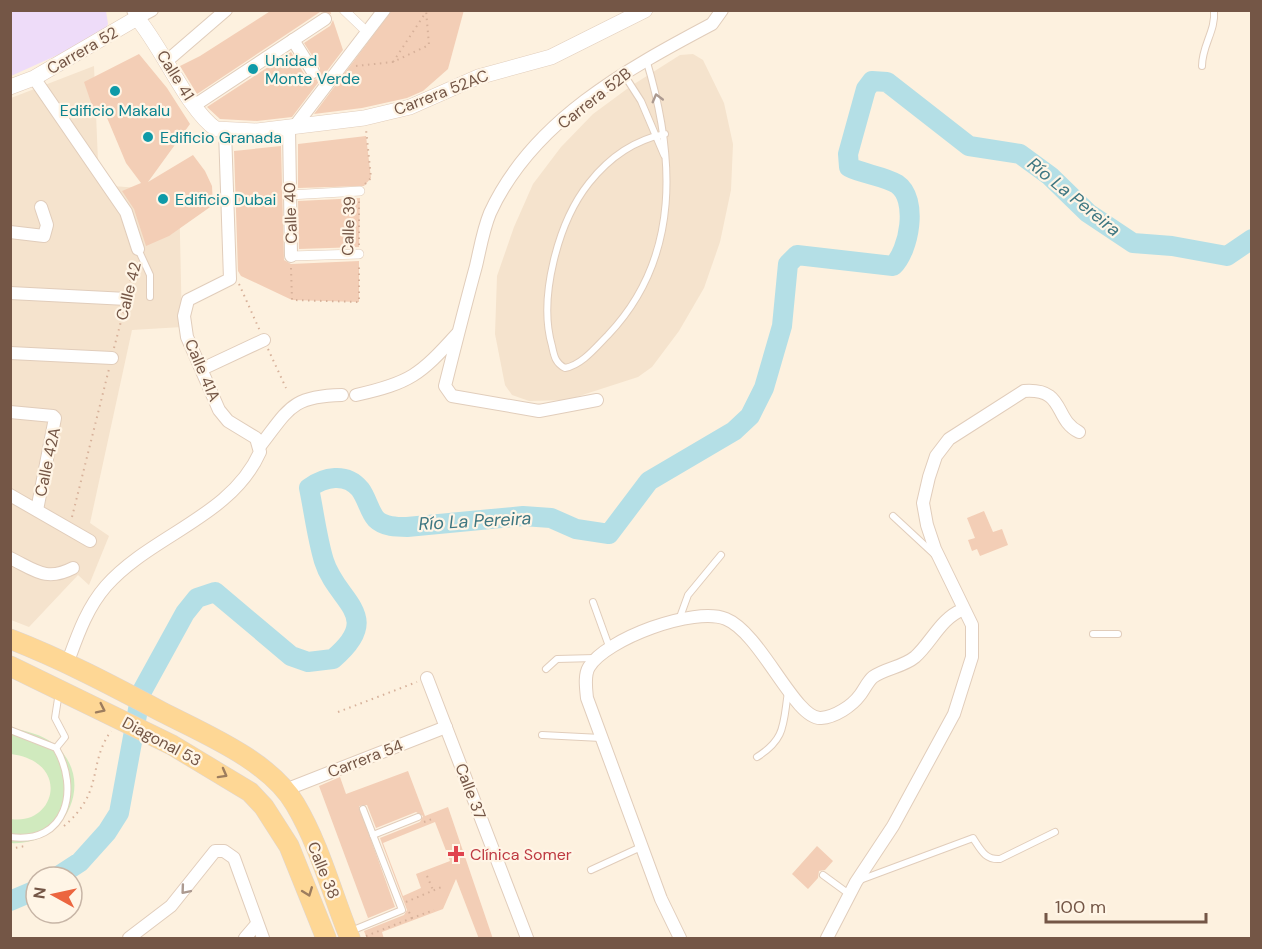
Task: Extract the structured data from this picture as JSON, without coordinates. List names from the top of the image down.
{
  "streets": {
    "main road": ["Diagonal 53", "Calle 38"],
    "street": [
      "Carrera 52",
      "Calle 41",
      "Carrera 52AC",
      "Carrera 52B",
      "Calle 40",
      "Calle 42",
      "Calle 41A",
      "Calle 42A",
      "Carrera 54",
      "Calle 37"
    ],
    "path": ["Calle 39"]
  },
  "crossings": [
    ["Carrera 52", "Calle 41"],
    ["Carrera 52", "Calle 42"],
    ["Calle 41", "Carrera 52AC"],
    ["Calle 41", "Calle 41A"],
    ["Carrera 52AC", "Calle 40"],
    ["Carrera 52AC", "Calle 39"],
    ["Carrera 52AC", "Calle 41A"],
    ["Calle 40", "Calle 39"],
    ["Diagonal 53", "Carrera 54"],
    ["Diagonal 53", "Calle 38"],
    ["Carrera 54", "Calle 37"],
    ["Carrera 54", "Calle 38"]
  ],
  "water": ["Río La Pereira"],
  "places": {
    "other": [
      "Unidad Monte Verde",
      "Edificio Makalu",
      "Edificio Granada",
      "Edificio Dubai"
    ],
    "health": ["Clínica Somer"]
  },
  "scale_bar": "100 m",
  "north": "left"
}
